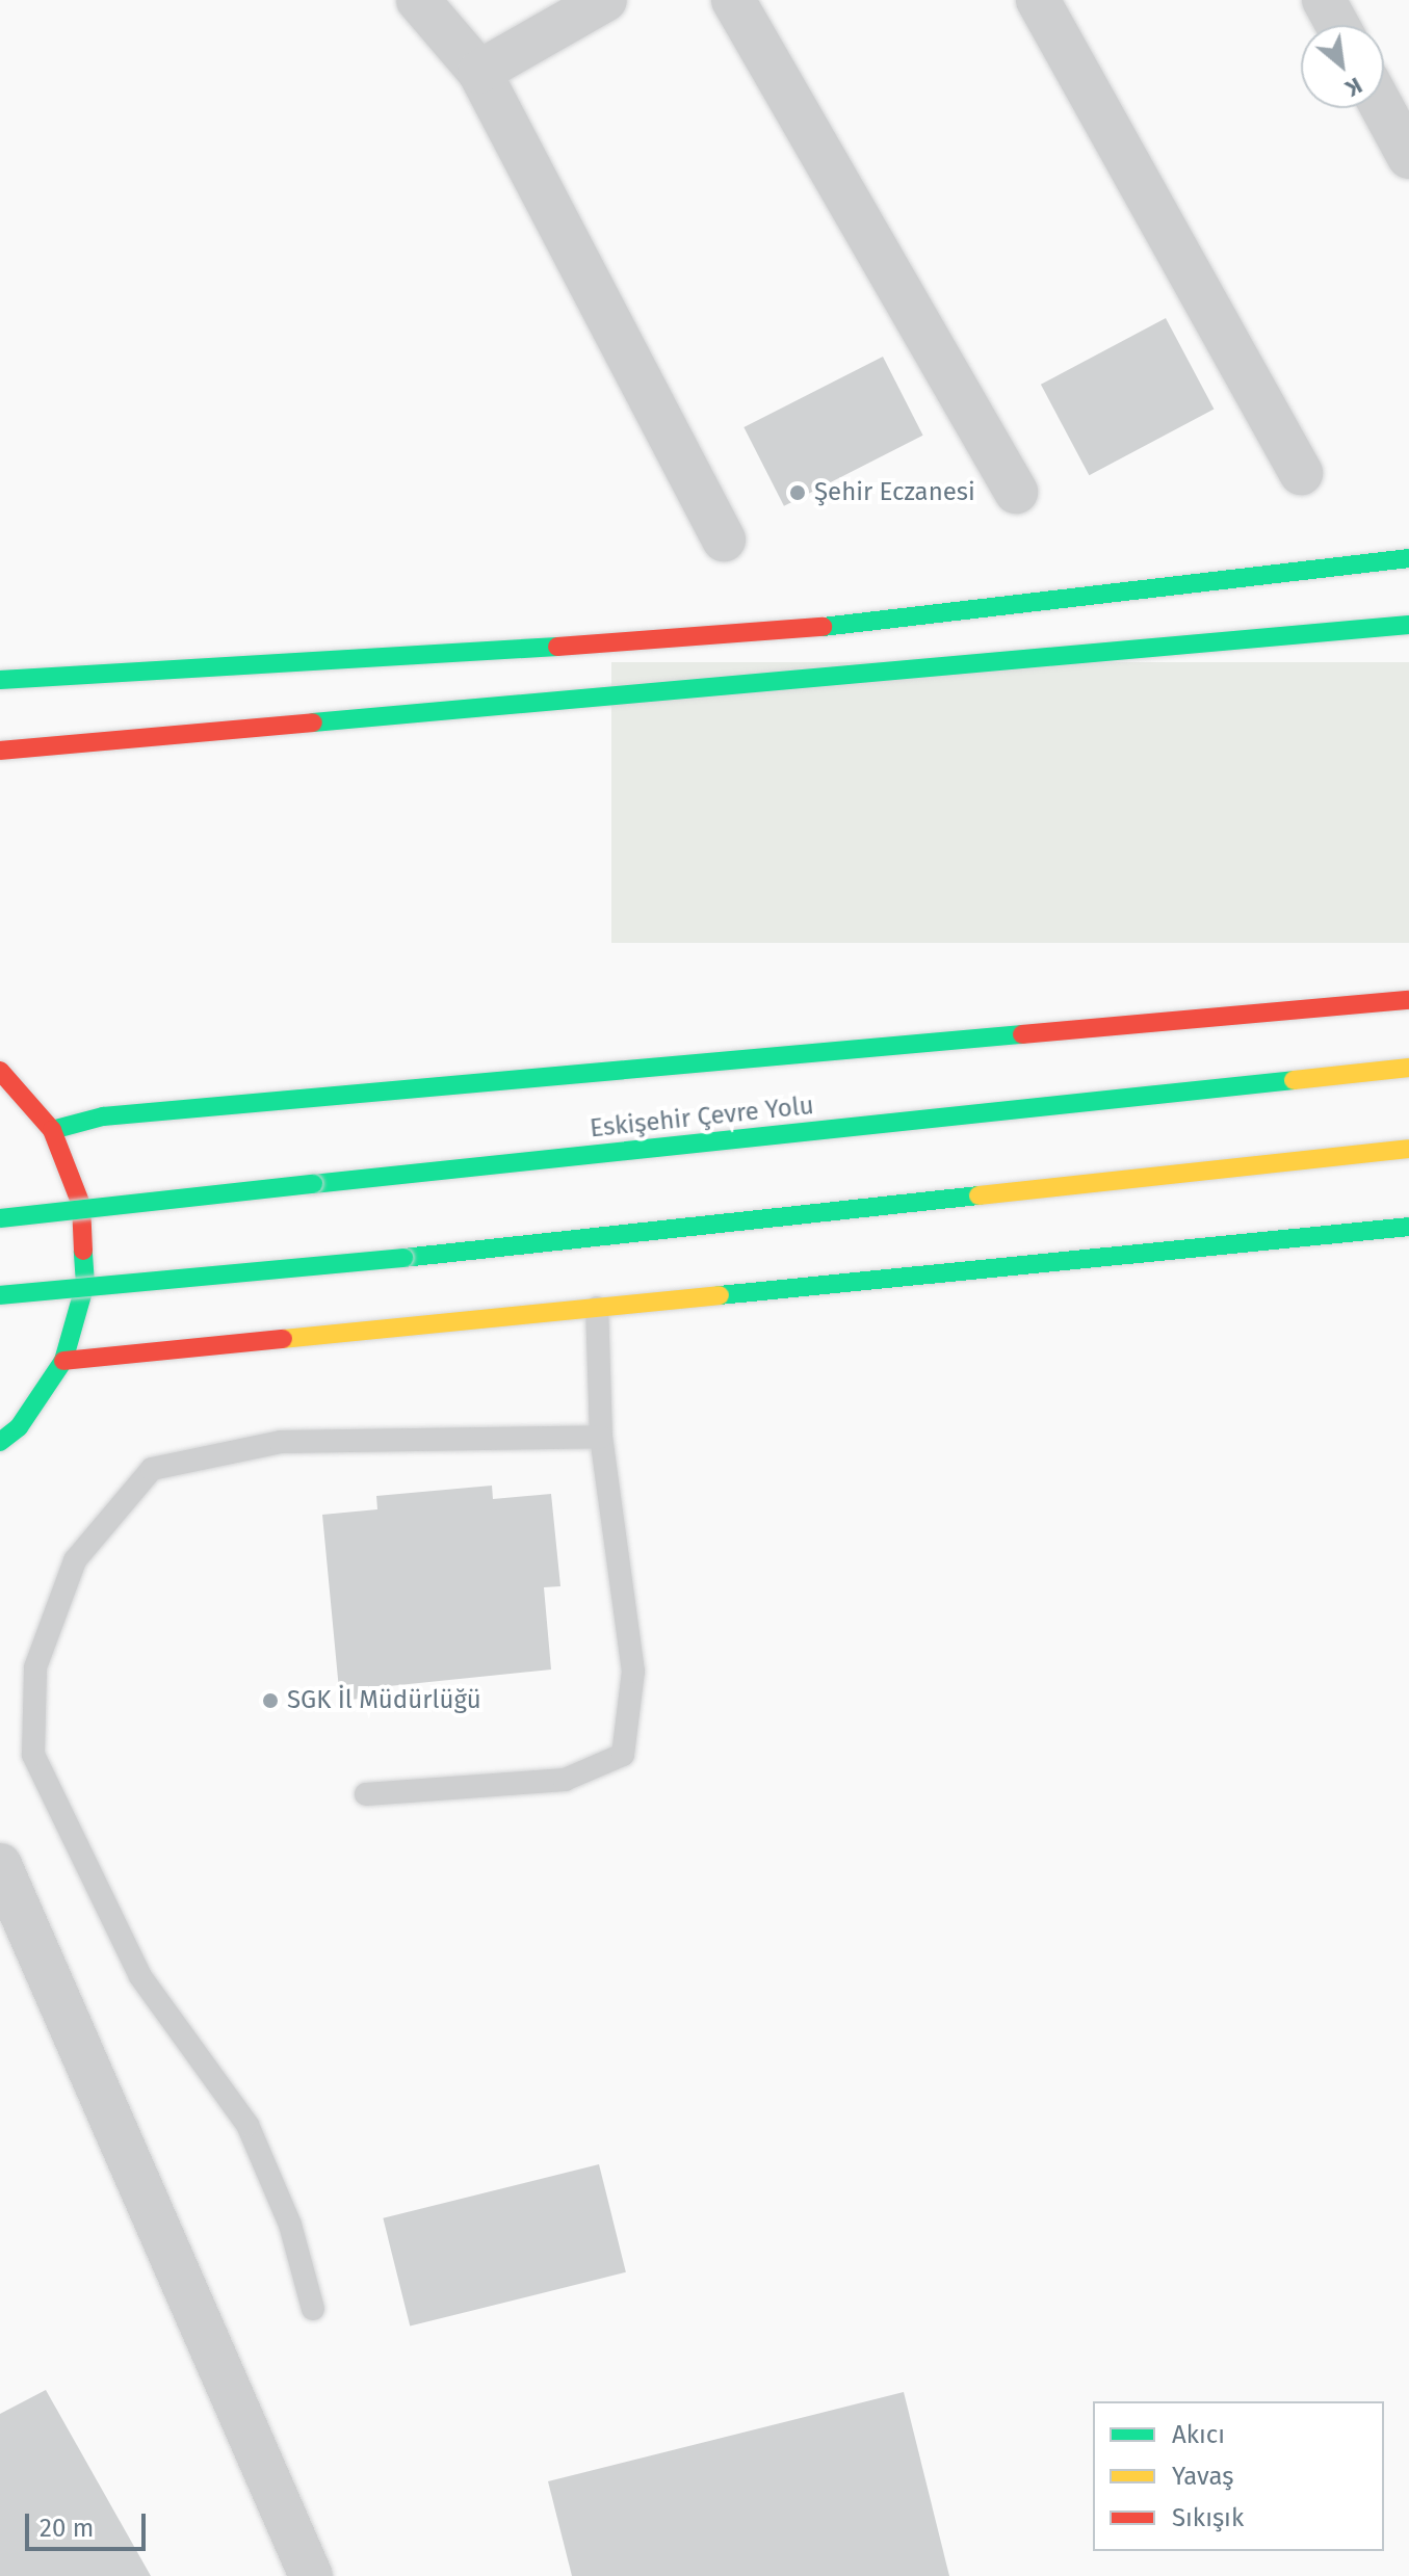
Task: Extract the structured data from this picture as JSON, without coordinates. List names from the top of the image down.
{
  "streets": {
    "main road": ["Eskişehir Çevre Yolu"]
  },
  "places": ["Şehir Eczanesi", "SGK İl Müdürlüğü"],
  "legend": ["Akıcı", "Yavaş", "Sıkışık"],
  "scale_bar": "20 m",
  "north": "bottom right"
}
